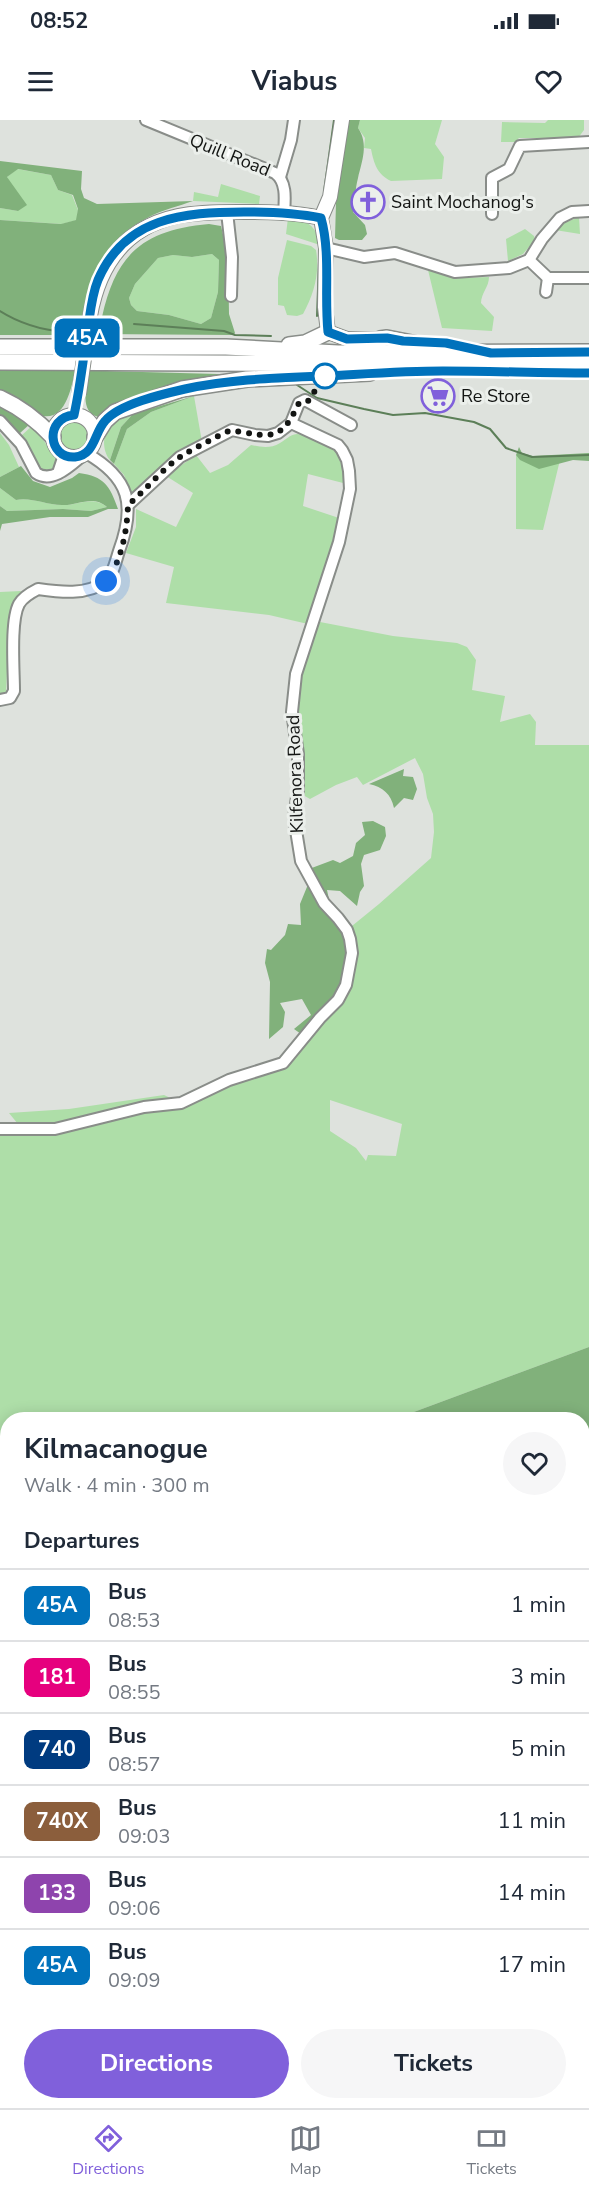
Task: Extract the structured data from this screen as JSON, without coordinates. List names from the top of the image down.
{
  "streets": {
    "street": ["Quill Road", "Kilfenora Road"]
  },
  "places": {
    "church": ["Saint Mochanog's"],
    "supermarket": ["Re Store"]
  },
  "lines": ["bus line 45A"],
  "page": {
    "status": "08:52",
    "header": "Viabus",
    "on_map": "45A",
    "heading": [
      ["Kilmacanogue", "Walk · 4 min · 300 m"],
      "Departures"
    ],
    "list": [
      {
        "mark": "45A",
        "name": "Bus",
        "note": "08:53",
        "value": "1 min"
      },
      {
        "mark": "181",
        "name": "Bus",
        "note": "08:55",
        "value": "3 min"
      },
      {
        "mark": "740",
        "name": "Bus",
        "note": "08:57",
        "value": "5 min"
      },
      {
        "mark": "740X",
        "name": "Bus",
        "note": "09:03",
        "value": "11 min"
      },
      {
        "mark": "133",
        "name": "Bus",
        "note": "09:06",
        "value": "14 min"
      },
      {
        "mark": "45A",
        "name": "Bus",
        "note": "09:09",
        "value": "17 min"
      }
    ],
    "buttons": ["Directions", "Tickets"],
    "tabs": ["Directions", "Map", "Tickets"]
  }
}
